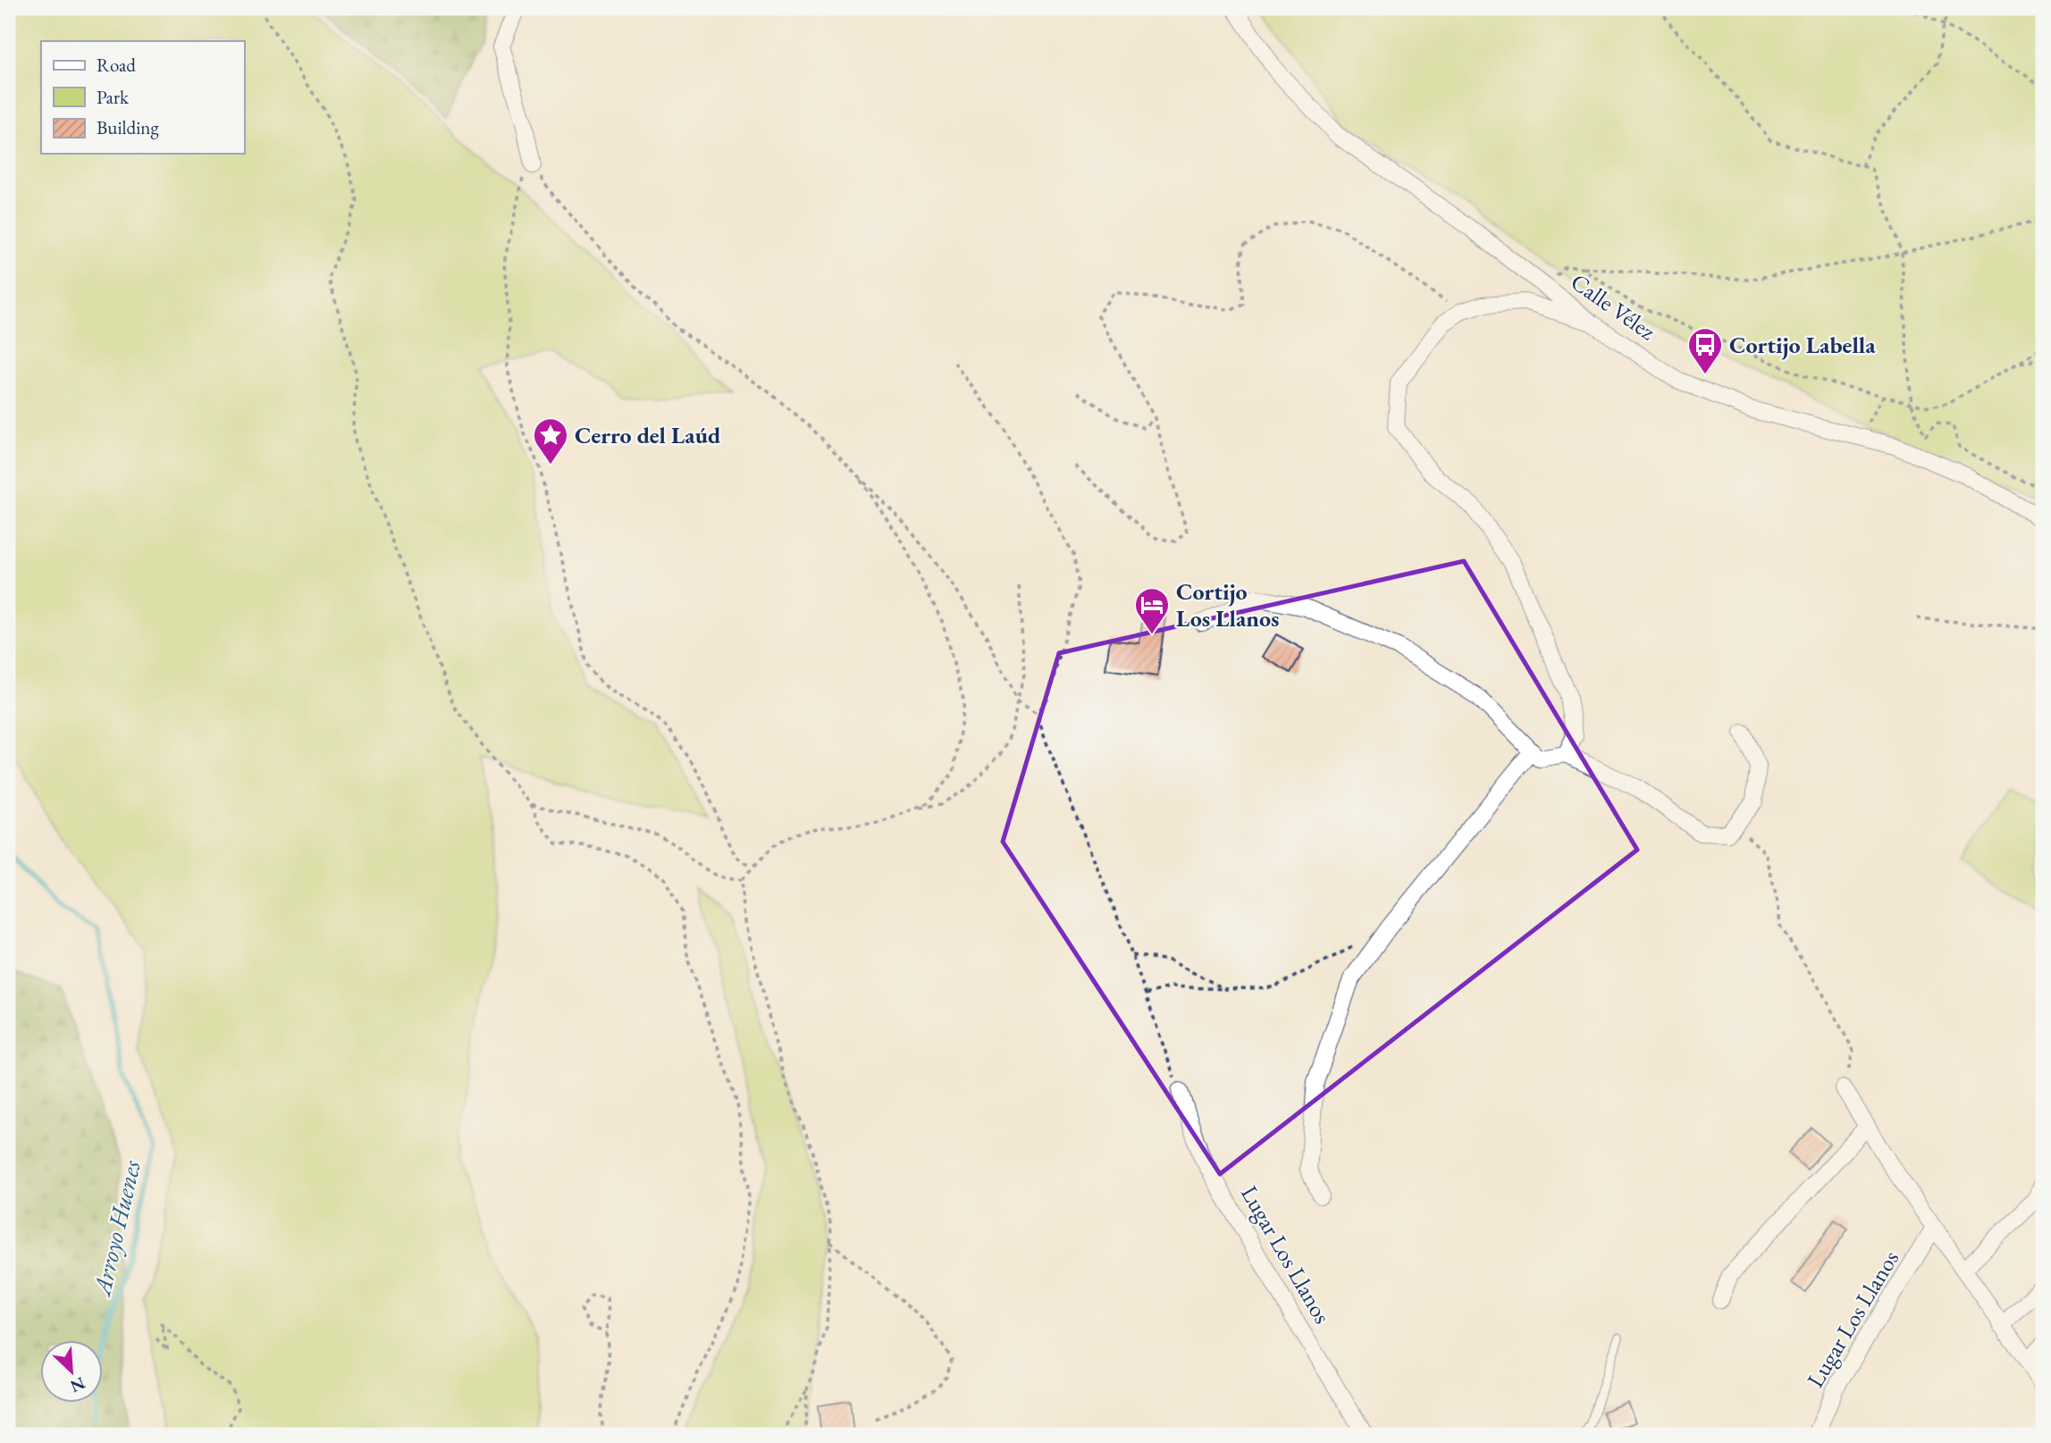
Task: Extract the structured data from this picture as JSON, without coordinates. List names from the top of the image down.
{
  "streets": {
    "street": ["Calle Vélez", "Lugar Los Llanos"]
  },
  "water": ["Arroyo Huenes"],
  "places": {
    "bus stop": ["Cortijo Labella"],
    "place": ["Cerro del Laúd"],
    "hotel": ["Cortijo Los Llanos"]
  },
  "legend": ["Road", "Park", "Building"],
  "north": "bottom right"
}
